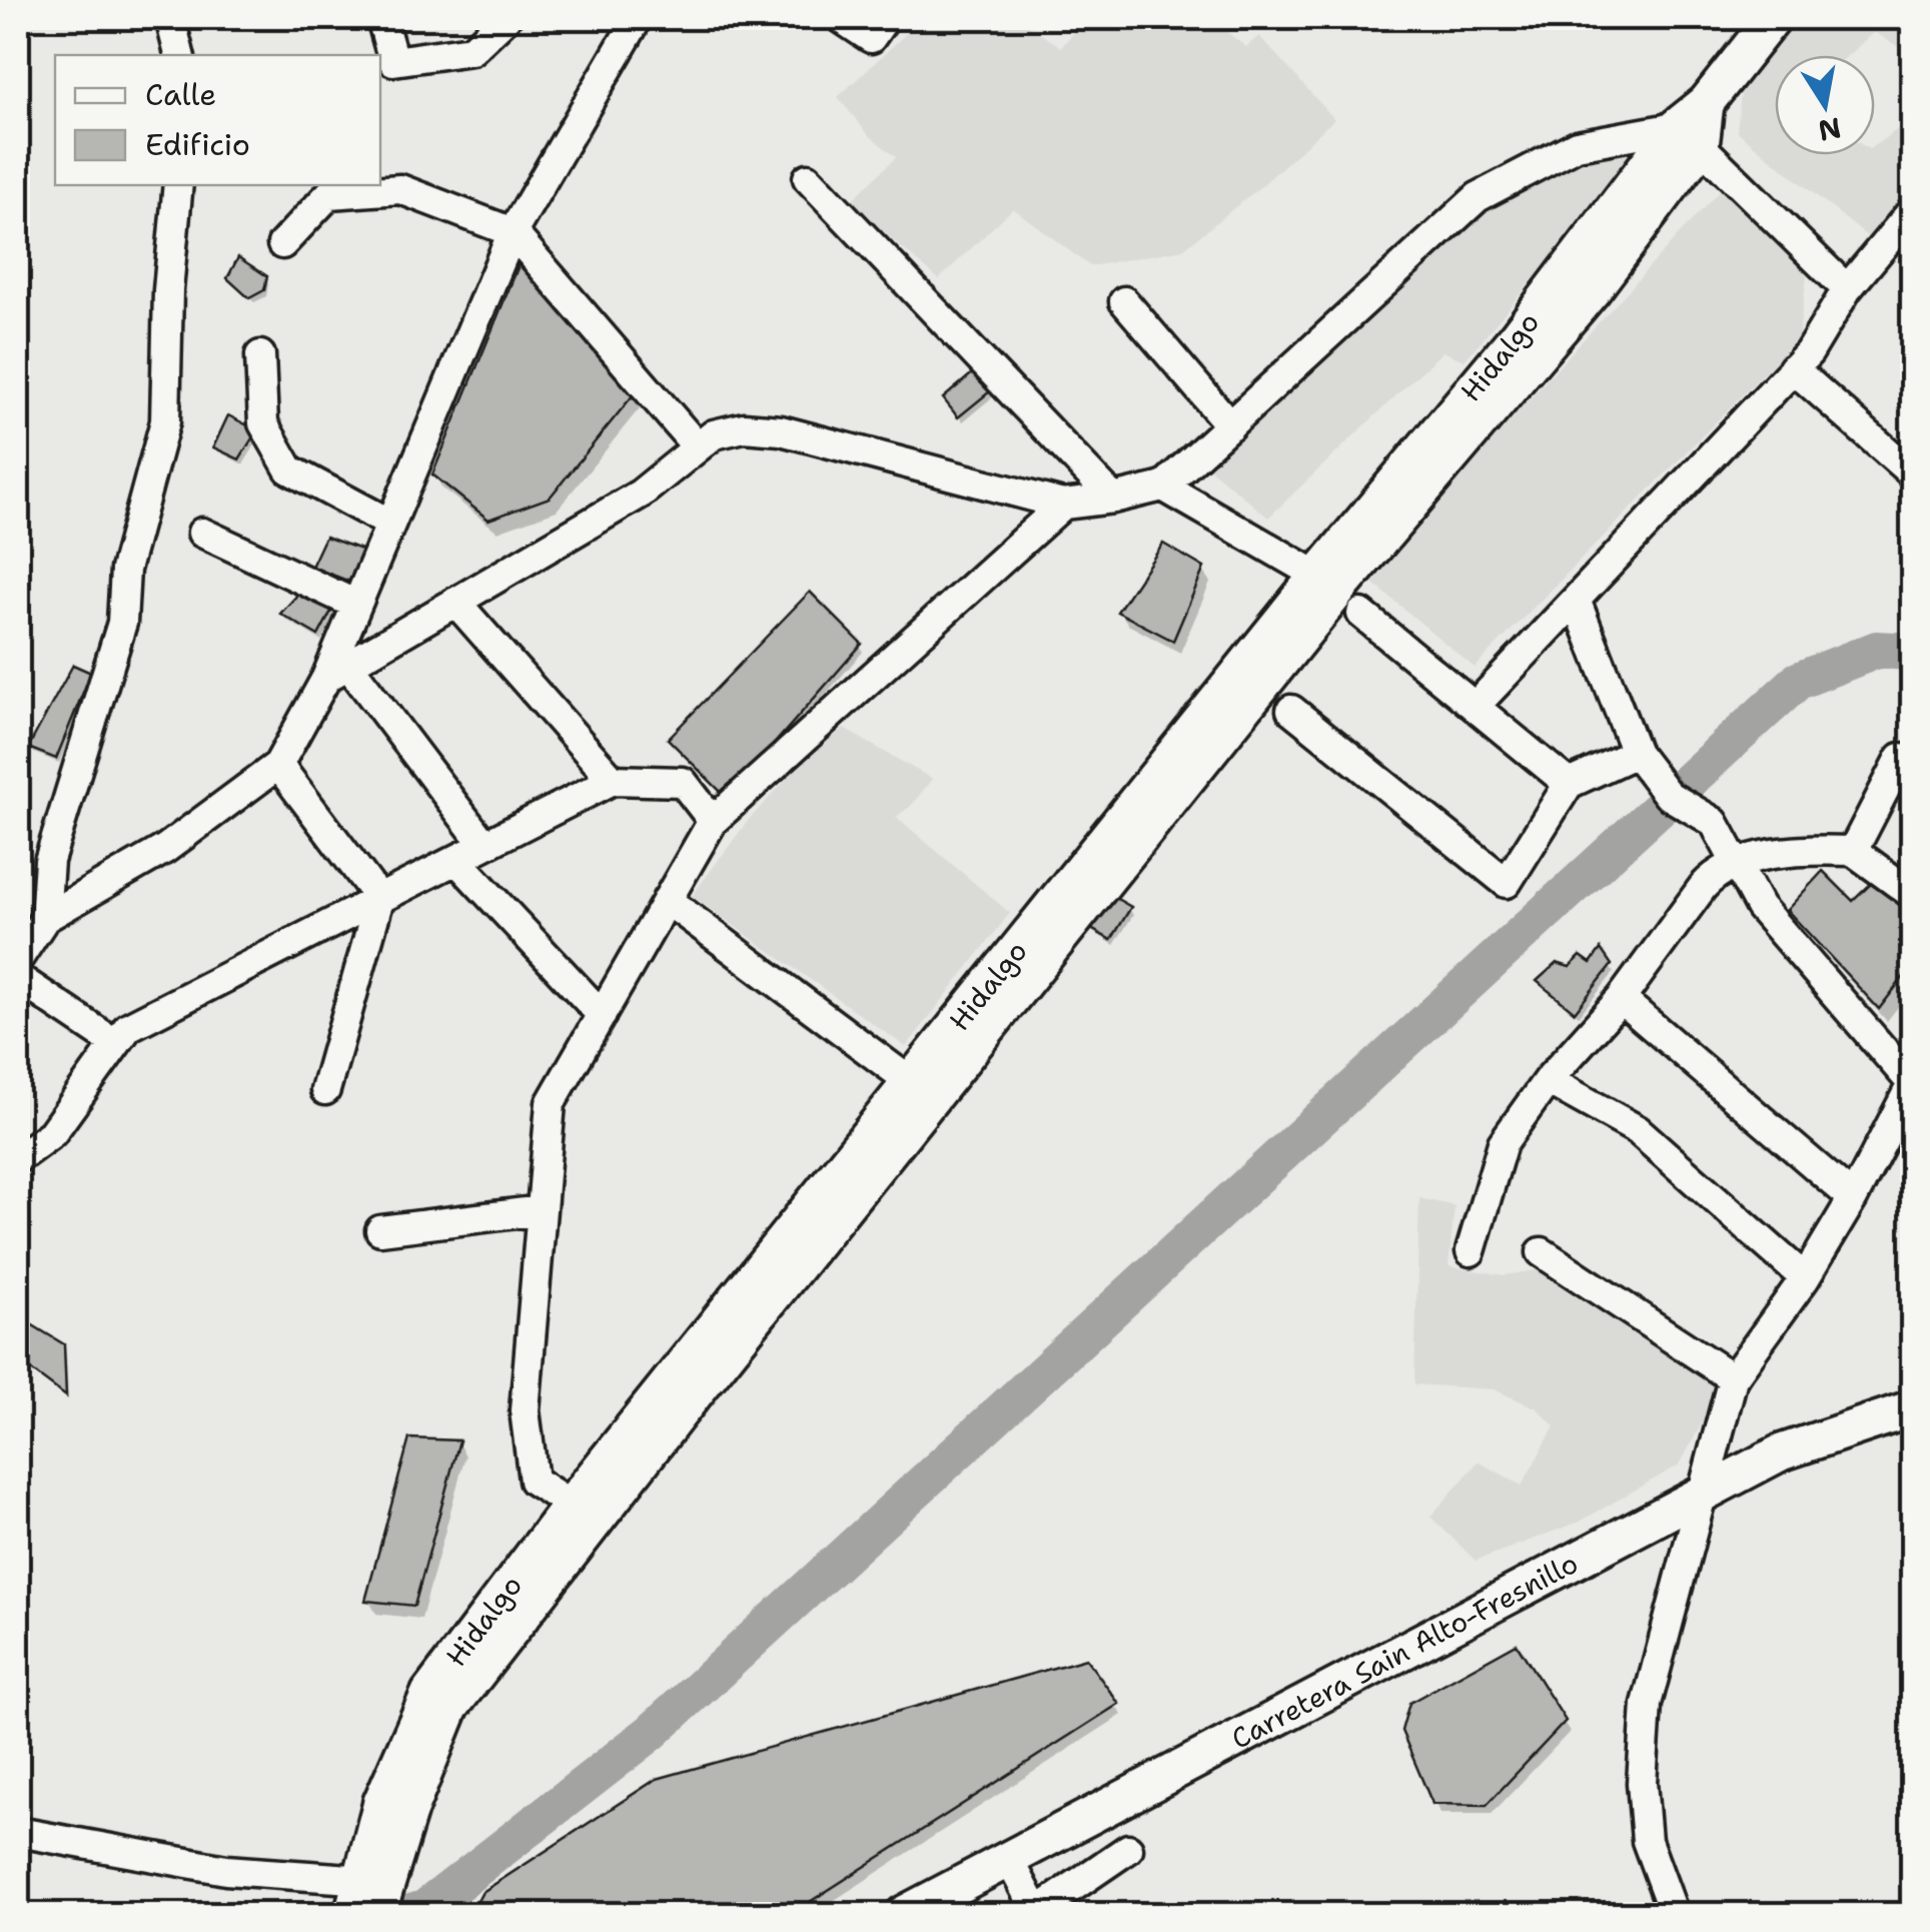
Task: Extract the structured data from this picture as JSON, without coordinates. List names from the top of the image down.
{
  "streets": {
    "main road": ["Hidalgo"]
  },
  "legend": ["Calle", "Edificio"],
  "north": "bottom"
}
